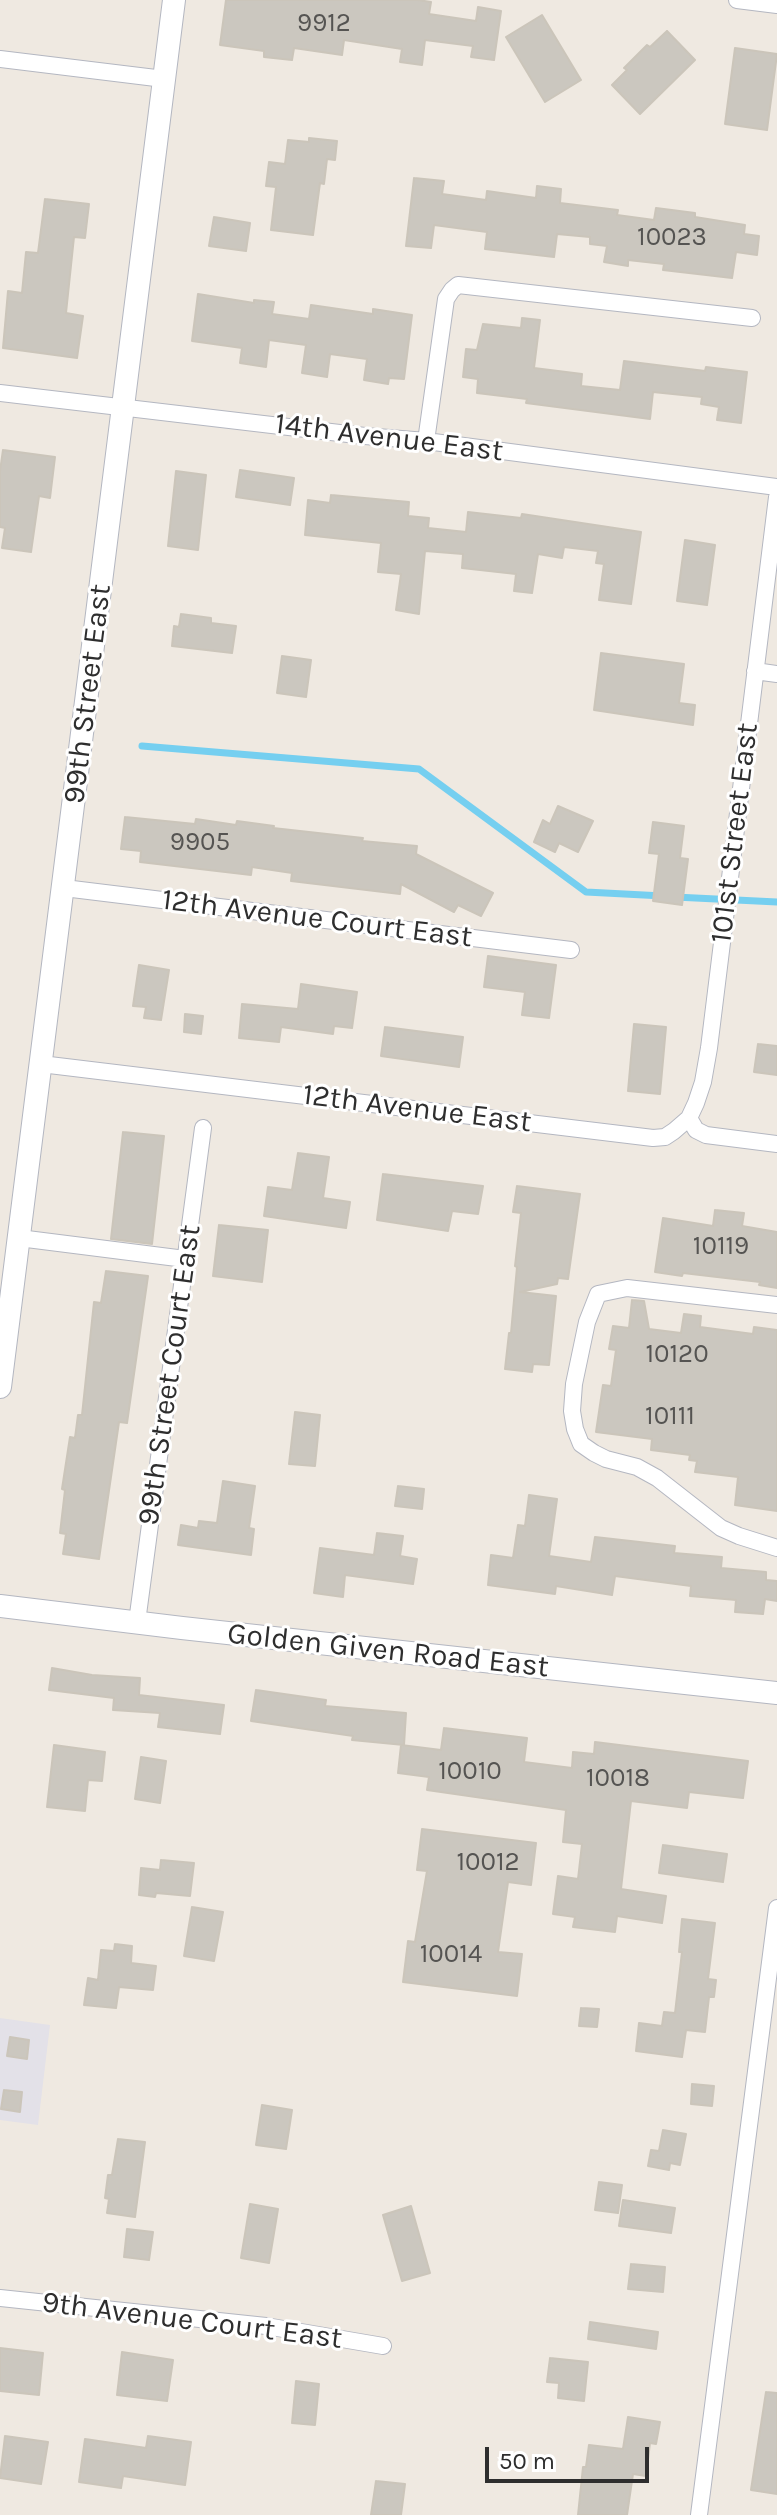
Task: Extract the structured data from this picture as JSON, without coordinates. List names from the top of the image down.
{
  "streets": {
    "street": [
      "14th Avenue East",
      "99th Street East",
      "101st Street East",
      "12th Avenue Court East",
      "12th Avenue East",
      "99th Street Court East",
      "Golden Given Road East",
      "9th Avenue Court East"
    ]
  },
  "crossings": [
    ["14th Avenue East", "99th Street East"],
    ["99th Street East", "12th Avenue Court East"],
    ["99th Street East", "12th Avenue East"],
    ["101st Street East", "12th Avenue East"],
    ["99th Street Court East", "Golden Given Road East"]
  ],
  "house_numbers": [
    "9912",
    "10023",
    "9905",
    "10119",
    "10120",
    "10111",
    "10010",
    "10018",
    "10012",
    "10014"
  ],
  "scale_bar": "50 m"
}
